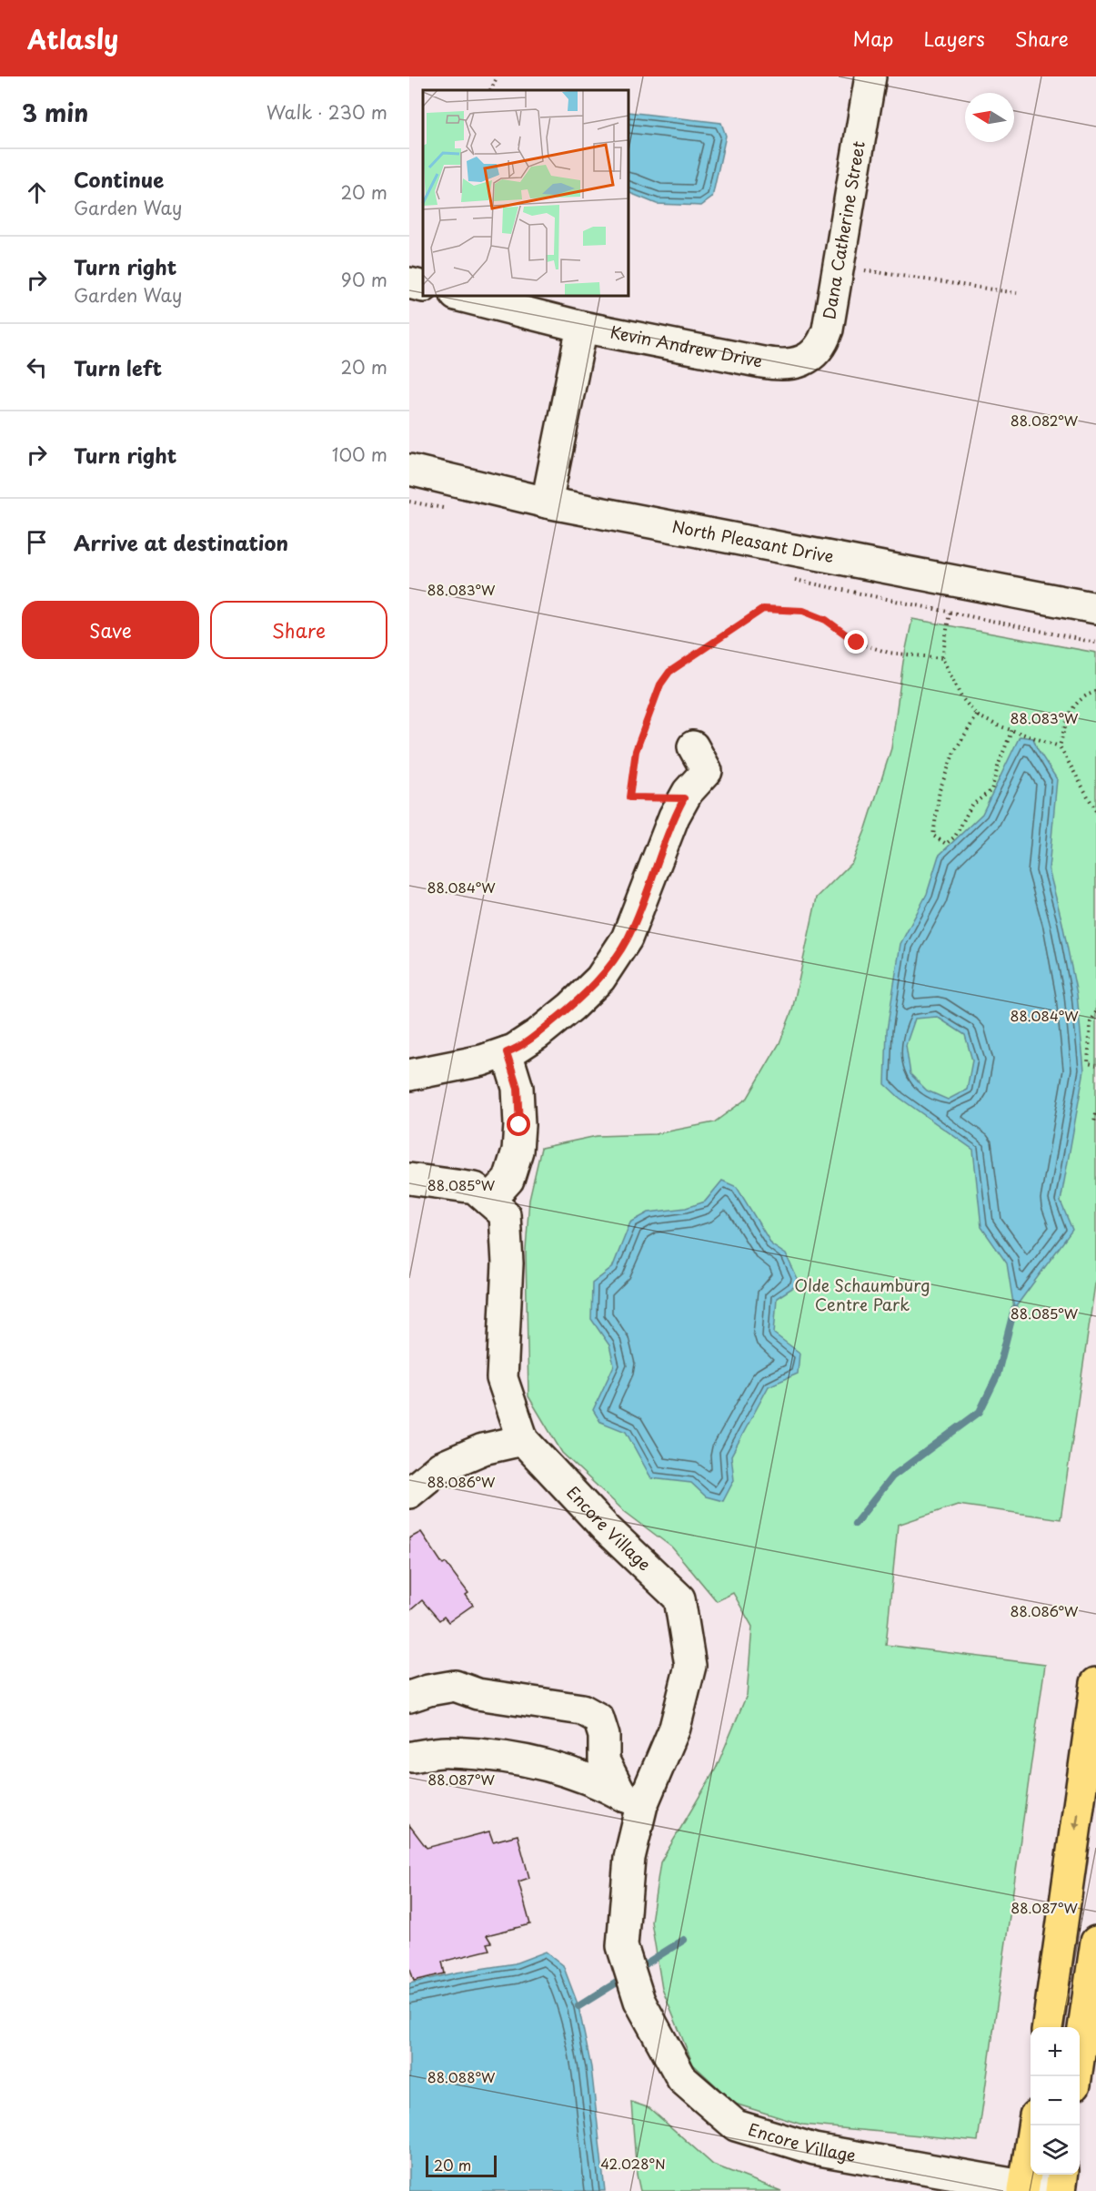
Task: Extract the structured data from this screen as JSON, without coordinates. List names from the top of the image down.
{
  "streets": {
    "street": [
      "Dana Catherine Street",
      "Kevin Andrew Drive",
      "North Pleasant Drive",
      "Encore Village"
    ]
  },
  "crossings": [
    ["Dana Catherine Street", "Kevin Andrew Drive"]
  ],
  "parks": ["Olde Schaumburg Centre Park"],
  "scale_bar": "20 m",
  "north": "left",
  "page": {
    "header": "Atlasly",
    "nav": ["Map", "Layers", "Share"],
    "heading": ["3 min", "Walk · 230 m"],
    "list": [
      ["Continue", "Garden Way", "20 m"],
      ["Turn right", "Garden Way", "90 m"],
      ["Turn left", "20 m"],
      ["Turn right", "100 m"],
      "Arrive at destination"
    ],
    "buttons": ["Save", "Share"],
    "map_buttons": ["+", "−"],
    "scale": "20 m"
  },
  "coordinates": [
    "88.082°W",
    "88.083°W",
    "88.084°W",
    "88.085°W",
    "88.086°W",
    "88.087°W",
    "88.088°W",
    "42.028°N"
  ]
}
